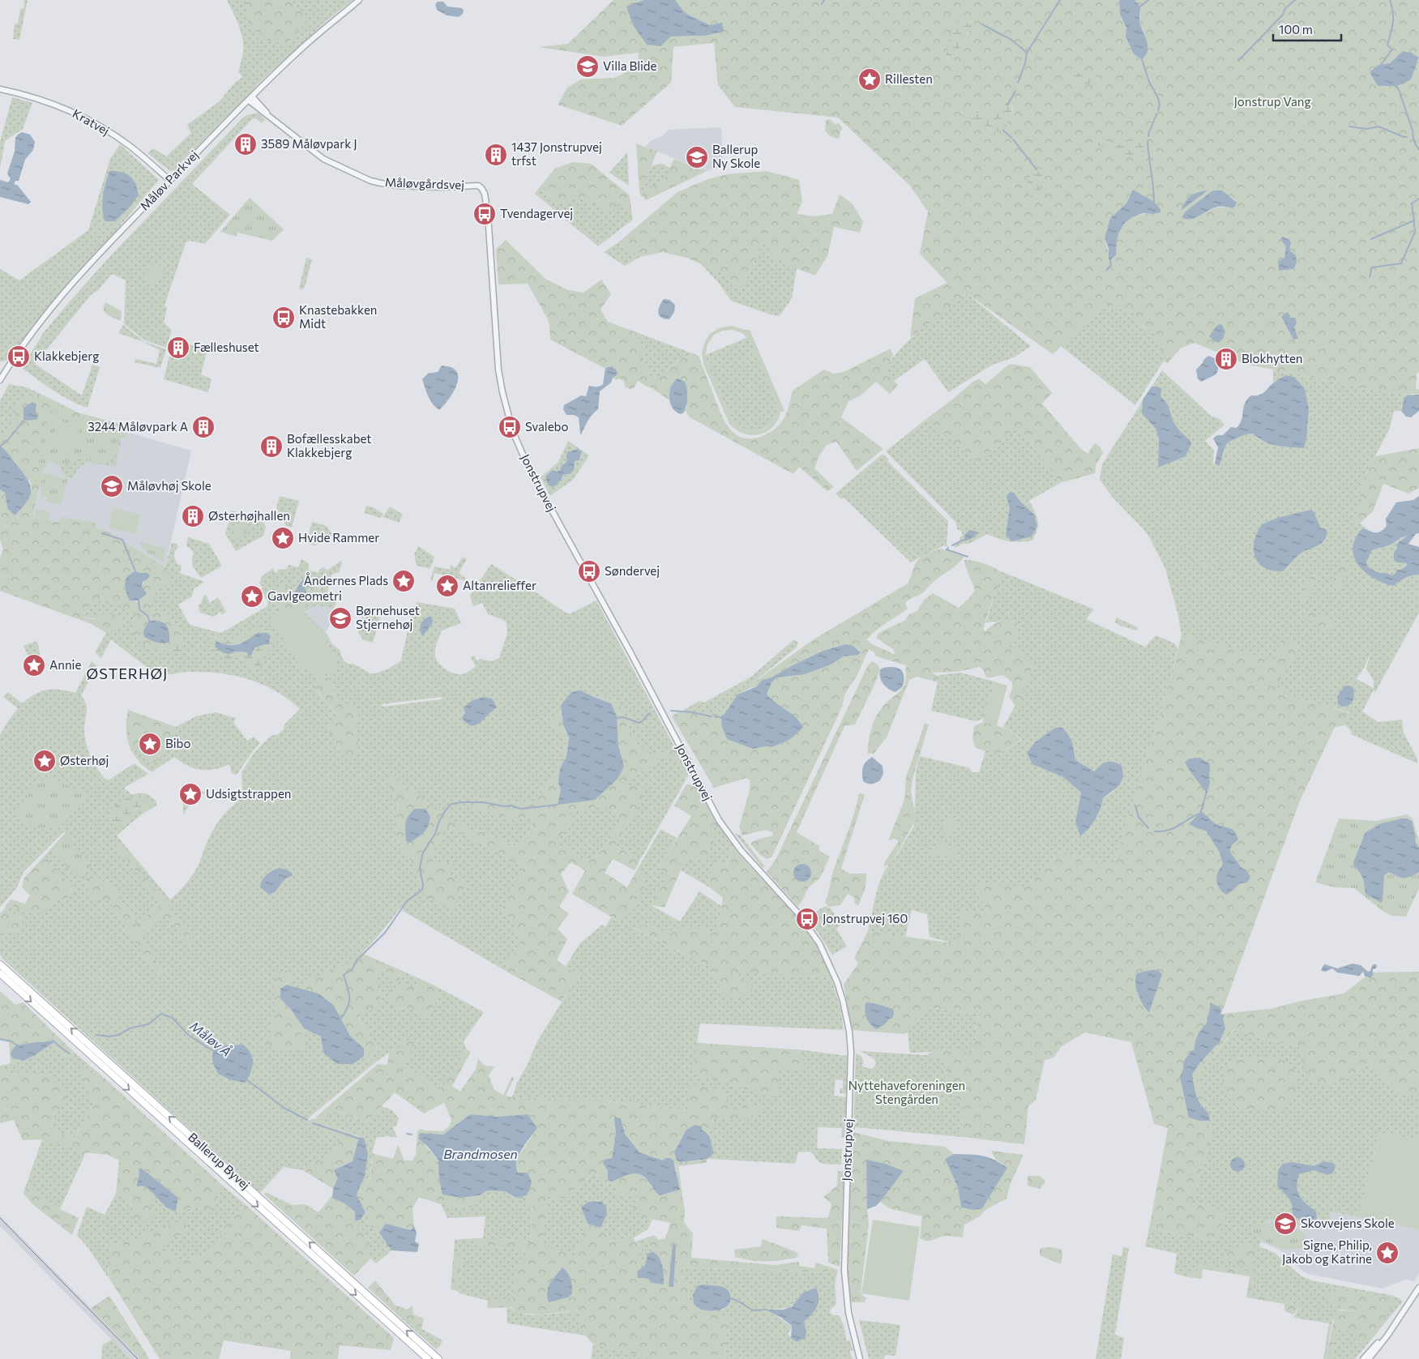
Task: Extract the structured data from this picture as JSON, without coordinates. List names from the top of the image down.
{
  "streets": {
    "main road": ["Ballerup Byvej"],
    "street": [
      "Kratvej",
      "Måløv Parkvej",
      "Måløvgårdsvej",
      "Jonstrupvej"
    ]
  },
  "crossings": [
    ["Kratvej", "Måløv Parkvej"],
    ["Måløv Parkvej", "Måløvgårdsvej"],
    ["Måløvgårdsvej", "Jonstrupvej"]
  ],
  "districts": ["ØSTERHØJ"],
  "water": ["Måløv Å", "Brandmosen"],
  "parks": ["Jonstrup Vang", "Nyttehaveforeningen Stengården"],
  "places": {
    "school or university": [
      "Villa Blide",
      "Ballerup Ny Skole",
      "Måløvhøj Skole",
      "Børnehuset Stjernehøj",
      "Skovvejens Skole"
    ],
    "place": [
      "Rillesten",
      "Hvide Rammer",
      "Åndernes Plads",
      "Altanrelieffer",
      "Gavlgeometri",
      "Annie",
      "Bibo",
      "Østerhøj",
      "Udsigtstrappen",
      "Signe, Philip, Jakob og Katrine"
    ],
    "building": [
      "3589 Måløvpark J",
      "1437 Jonstrupvej trfst",
      "Fælleshuset",
      "Blokhytten",
      "3244 Måløvpark A",
      "Bofællesskabet Klakkebjerg",
      "Østerhøjhallen"
    ],
    "bus stop": [
      "Tvendagervej",
      "Knastebakken Midt",
      "Klakkebjerg",
      "Svalebo",
      "Søndervej",
      "Jonstrupvej 160"
    ]
  },
  "scale_bar": "100 m"
}
